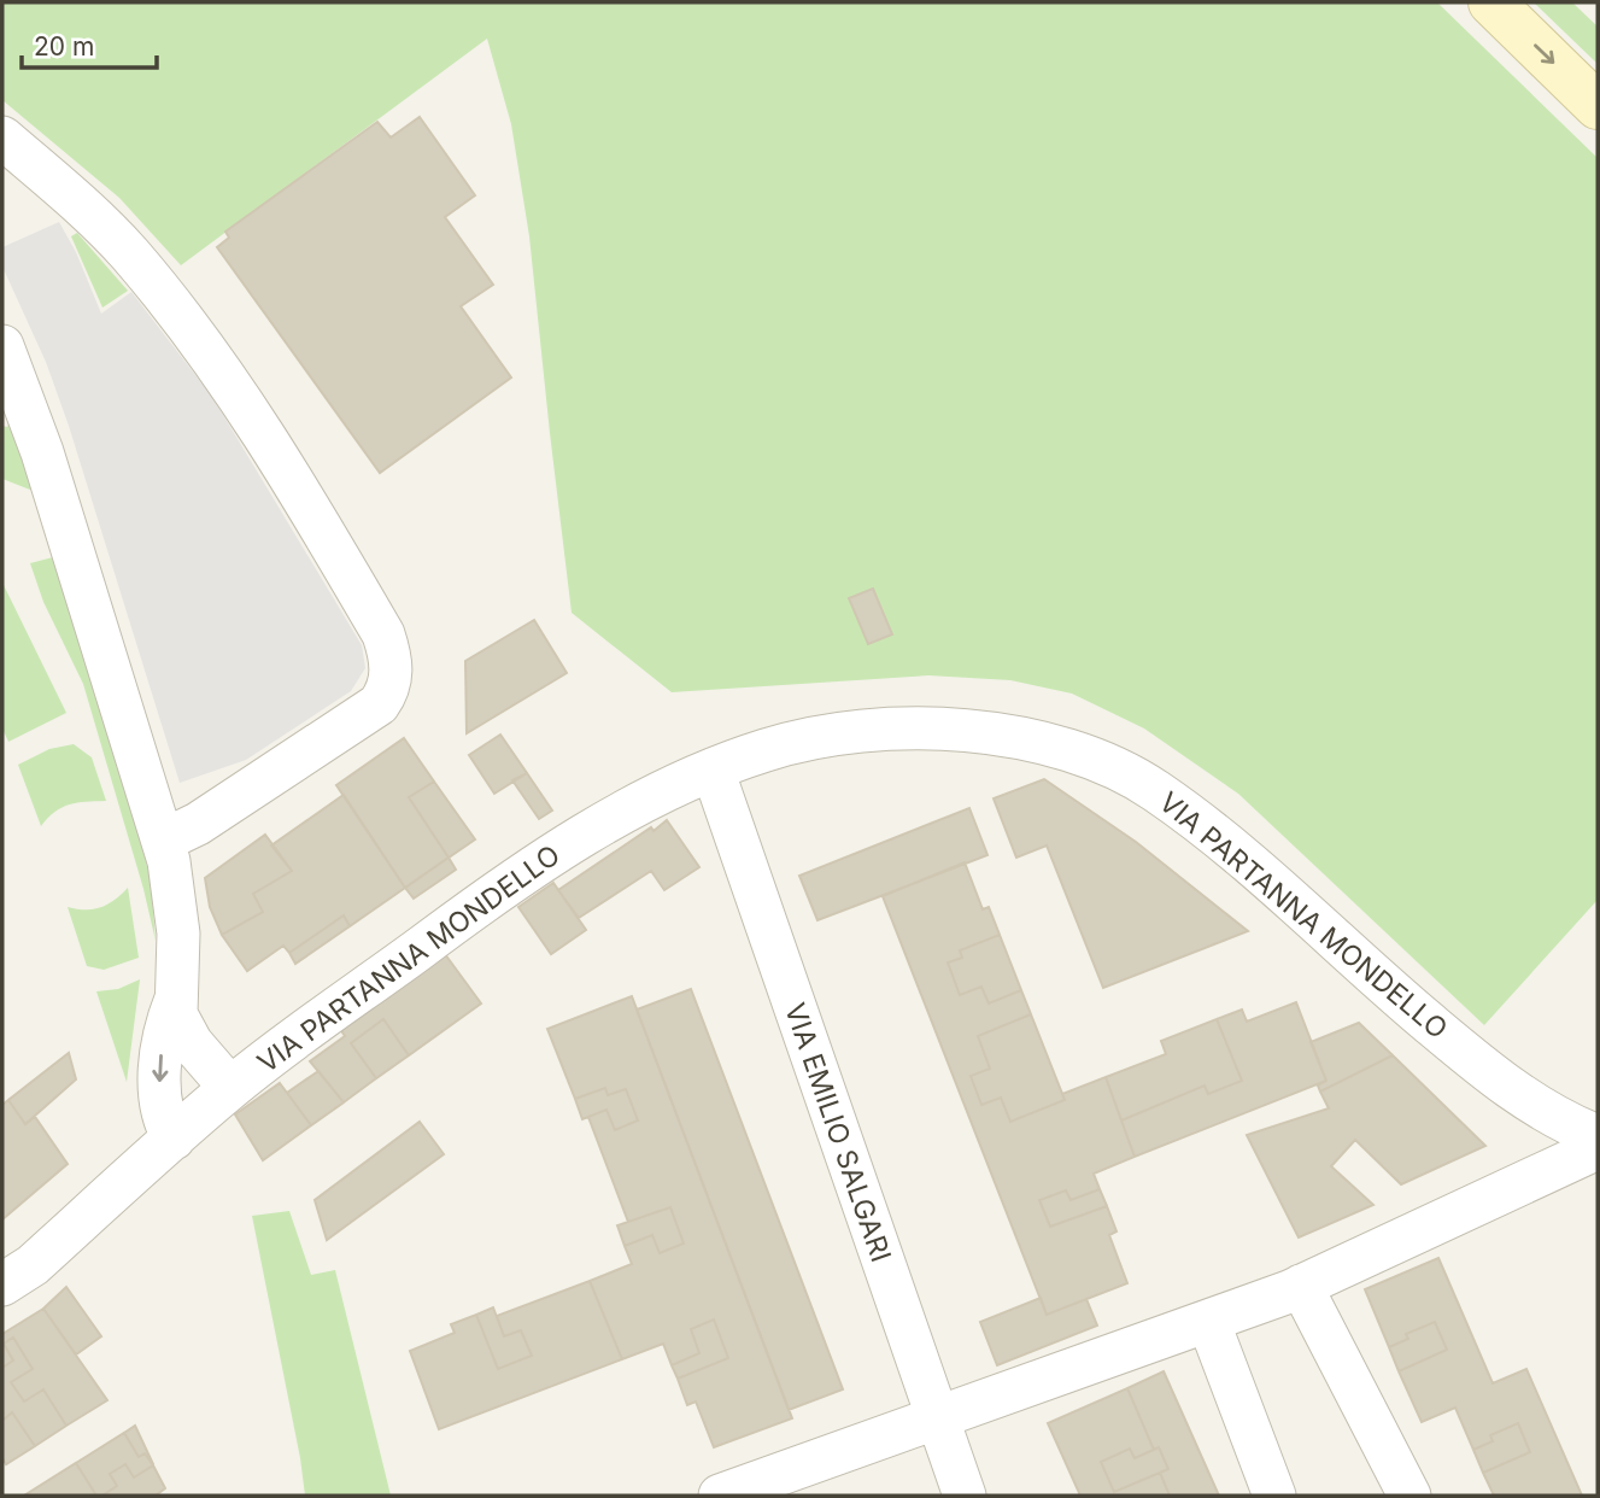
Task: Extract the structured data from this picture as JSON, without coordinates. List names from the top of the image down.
{
  "streets": {
    "street": ["VIA PARTANNA MONDELLO", "VIA EMILIO SALGARI"]
  },
  "crossings": [
    ["VIA PARTANNA MONDELLO", "VIA EMILIO SALGARI"]
  ],
  "scale_bar": "20 m"
}
